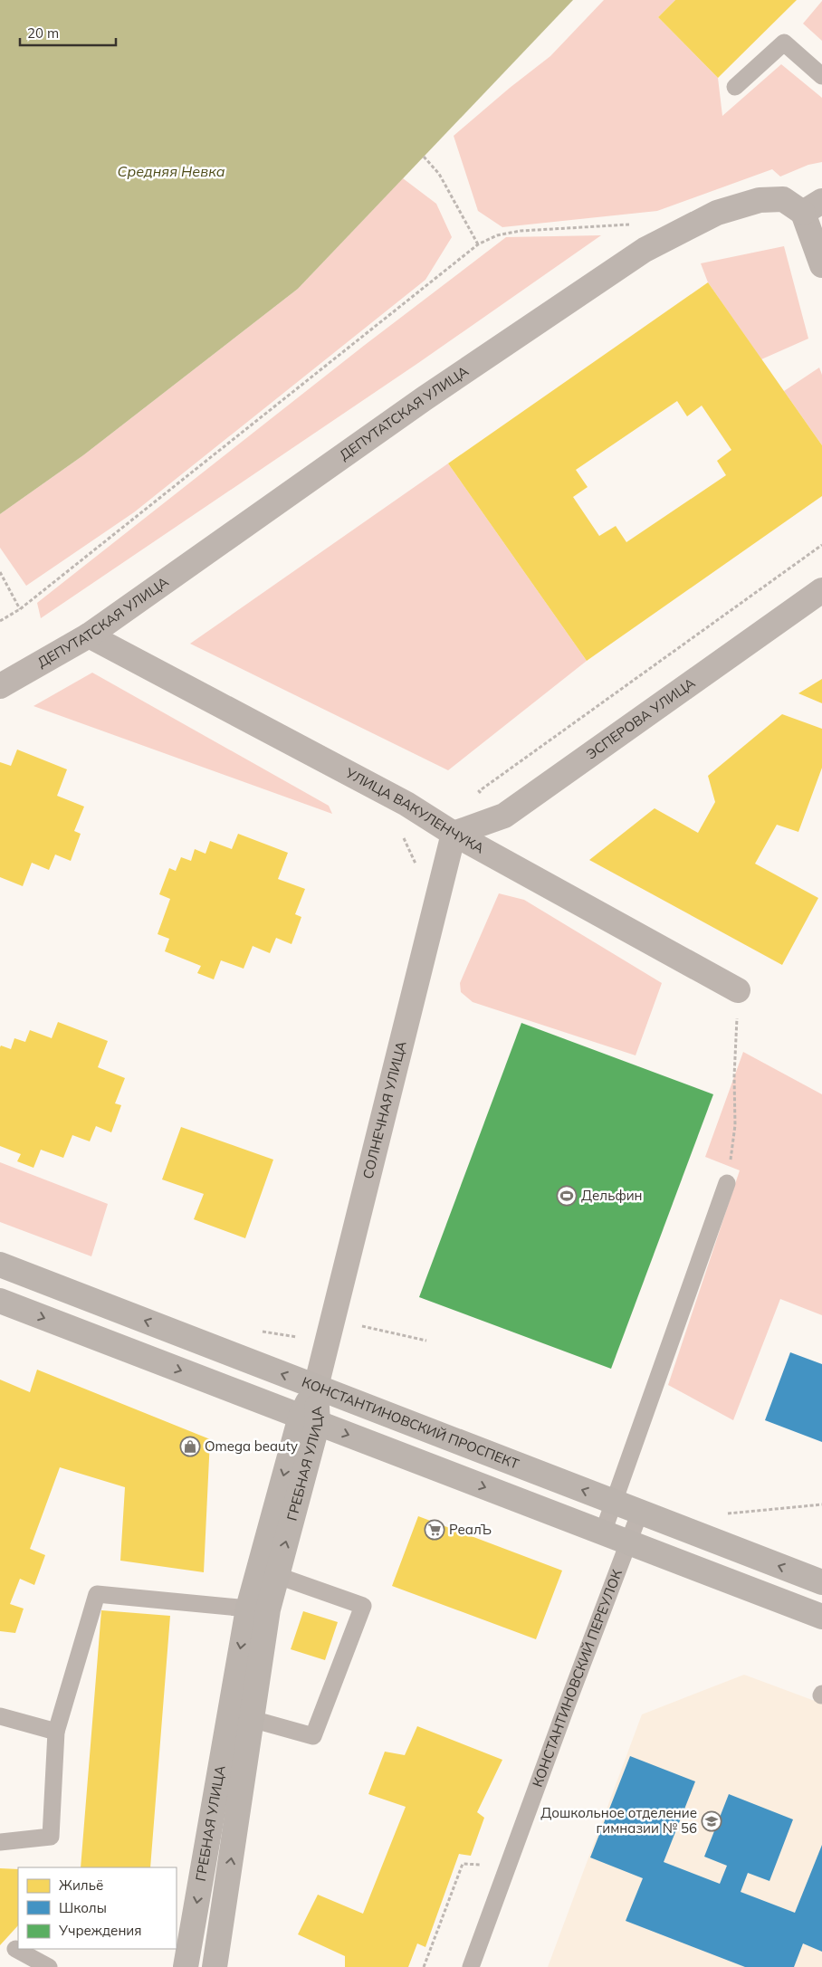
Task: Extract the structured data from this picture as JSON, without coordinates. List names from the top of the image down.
{
  "streets": {
    "street": [
      "ДЕПУТАТСКАЯ УЛИЦА",
      "ЭСПЕРОВА УЛИЦА",
      "УЛИЦА ВАКУЛЕНЧУКА",
      "СОЛНЕЧНАЯ УЛИЦА",
      "КОНСТАНТИНОВСКИЙ ПРОСПЕКТ",
      "ГРЕБНАЯ УЛИЦА"
    ],
    "lane": ["КОНСТАНТИНОВСКИЙ ПЕРЕУЛОК"]
  },
  "crossings": [
    ["ДЕПУТАТСКАЯ УЛИЦА", "УЛИЦА ВАКУЛЕНЧУКА"],
    ["ЭСПЕРОВА УЛИЦА", "УЛИЦА ВАКУЛЕНЧУКА"],
    ["ЭСПЕРОВА УЛИЦА", "СОЛНЕЧНАЯ УЛИЦА"],
    ["УЛИЦА ВАКУЛЕНЧУКА", "СОЛНЕЧНАЯ УЛИЦА"],
    ["СОЛНЕЧНАЯ УЛИЦА", "КОНСТАНТИНОВСКИЙ ПРОСПЕКТ"],
    ["СОЛНЕЧНАЯ УЛИЦА", "ГРЕБНАЯ УЛИЦА"],
    ["КОНСТАНТИНОВСКИЙ ПРОСПЕКТ", "ГРЕБНАЯ УЛИЦА"],
    ["КОНСТАНТИНОВСКИЙ ПРОСПЕКТ", "КОНСТАНТИНОВСКИЙ ПЕРЕУЛОК"]
  ],
  "water": ["Средняя Невка"],
  "places": {
    "sports": ["Дельфин"],
    "shop": ["Omega beauty"],
    "supermarket": ["РеалЪ"],
    "school or university": ["Дошкольное отделение гимназии № 56"]
  },
  "legend": ["Жильё", "Школы", "Учреждения"],
  "scale_bar": "20 m"
}
